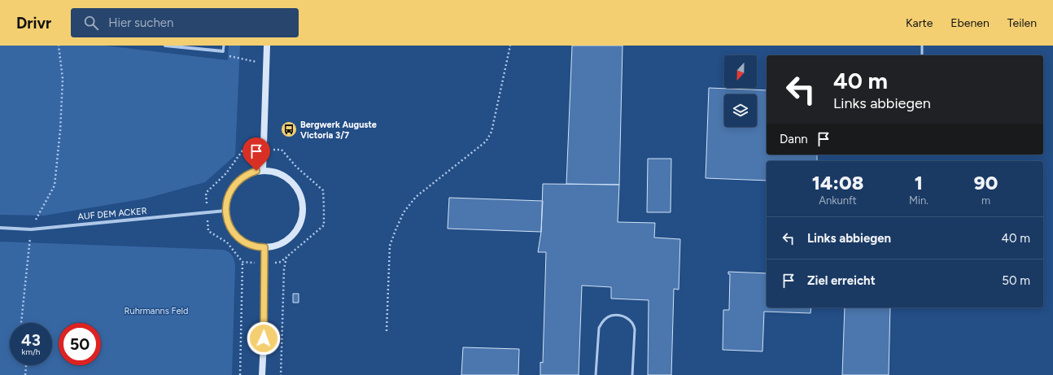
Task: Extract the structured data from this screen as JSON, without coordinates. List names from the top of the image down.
{
  "streets": {
    "street": ["AUF DEM ACKER"]
  },
  "parks": ["Ruhrmanns Feld"],
  "places": {
    "bus stop": ["Bergwerk Auguste Victoria 3/7"]
  },
  "north": "bottom",
  "page": {
    "header": "Drivr",
    "search": "Hier suchen",
    "nav": ["Karte", "Ebenen", "Teilen"],
    "turn": ["40 m", "Links abbiegen"],
    "then": "Dann",
    "eta": [
      "14:08",
      "Ankunft",
      "1",
      "Min.",
      "90",
      "m"
    ],
    "list": [
      {
        "name": "Links abbiegen",
        "value": "40 m"
      },
      {
        "name": "Ziel erreicht",
        "value": "50 m"
      }
    ],
    "speed": "43 km/h",
    "limit": "50"
  }
}
